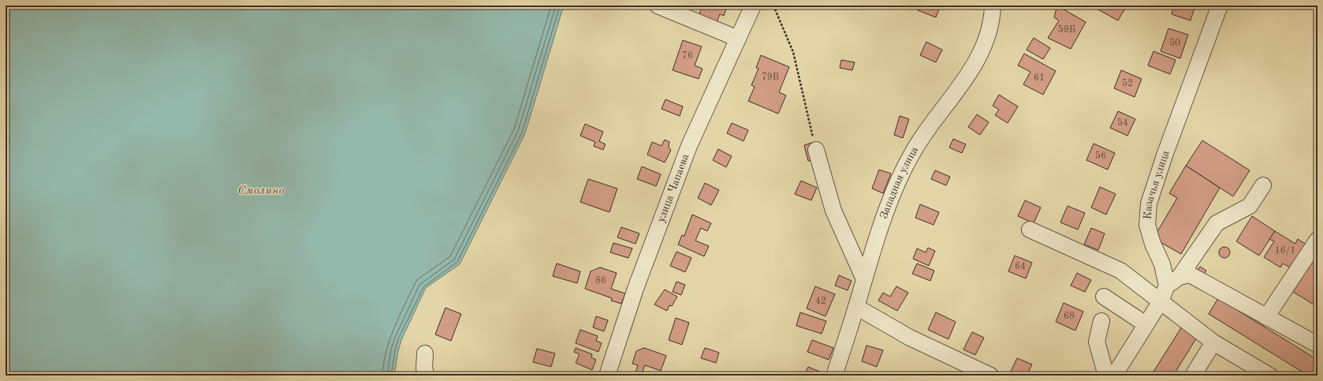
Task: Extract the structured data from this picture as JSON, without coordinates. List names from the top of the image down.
{
  "streets": {
    "street": ["Западная улица", "Казачья улица", "улица Чапаева"]
  },
  "water": ["Смолино"],
  "house_numbers": [
    "59Б",
    "50",
    "76",
    "79В",
    "61",
    "52",
    "54",
    "56",
    "16/1",
    "64",
    "86",
    "42",
    "68"
  ]
}
